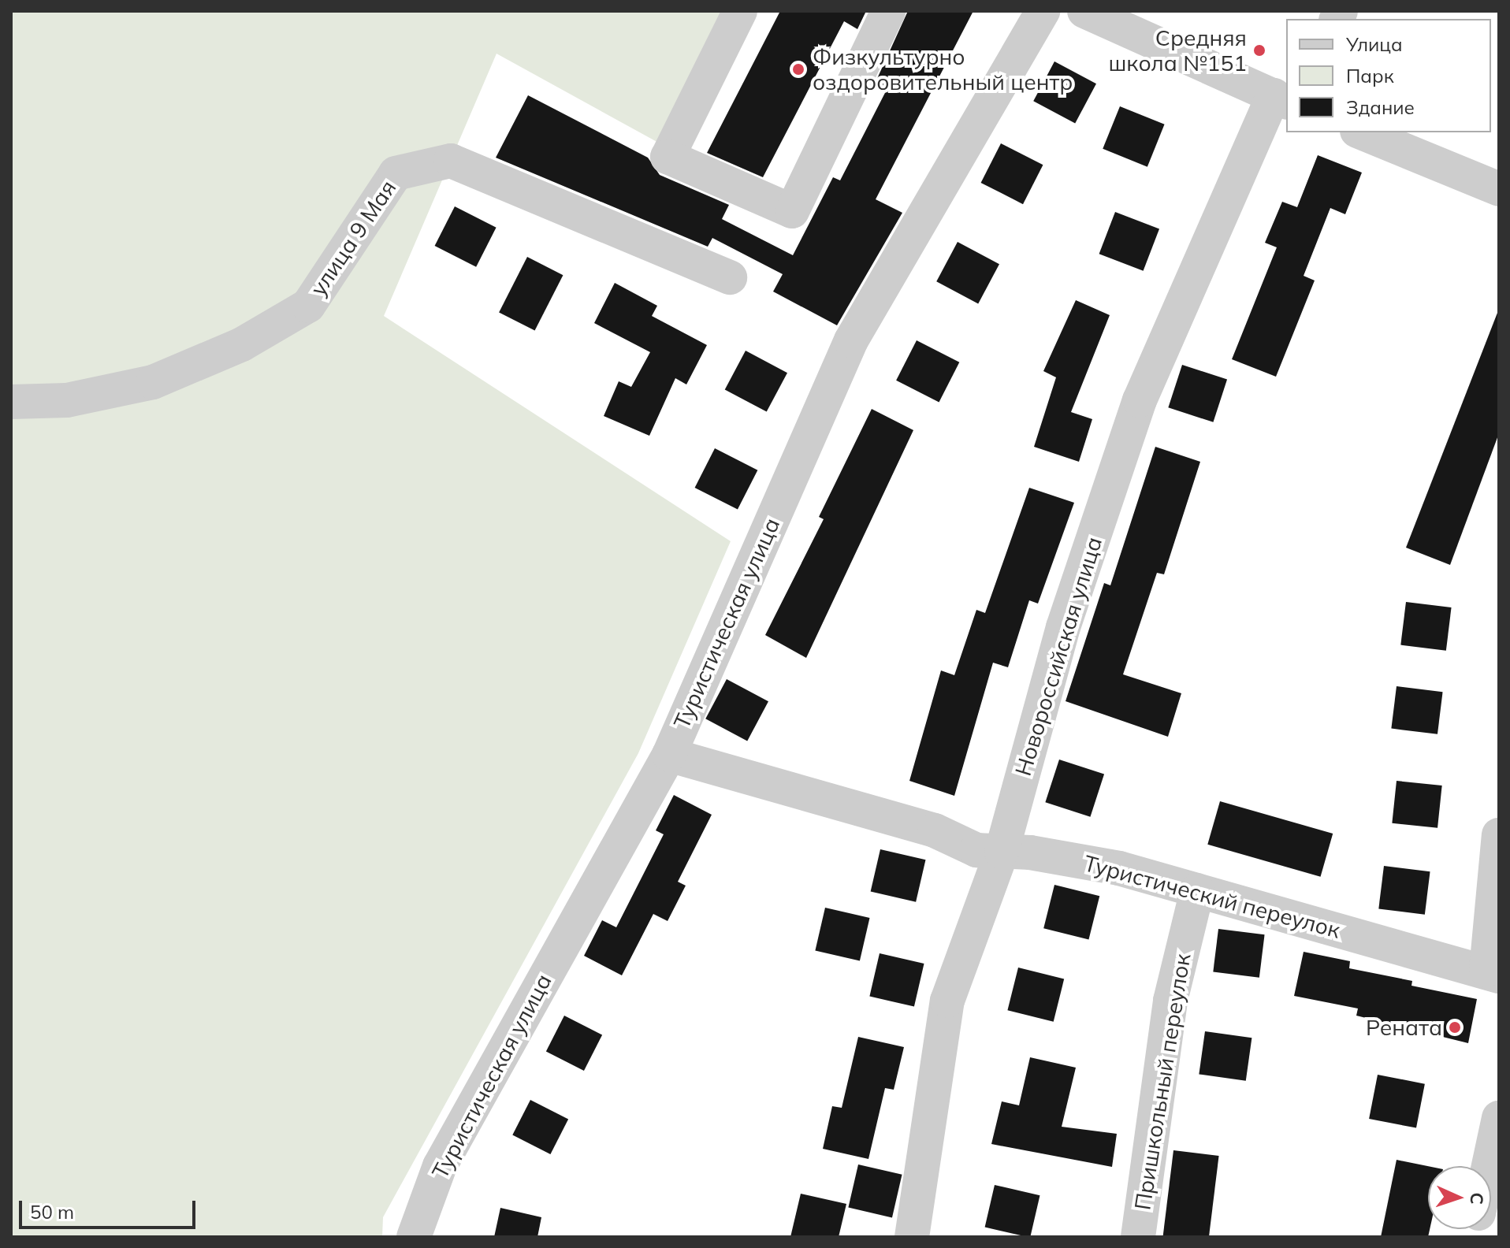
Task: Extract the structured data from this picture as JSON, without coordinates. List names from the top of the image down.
{
  "streets": {
    "street": [
      "улица 9 Мая",
      "Туристическая улица",
      "Новороссийская улица",
      "Туристический переулок",
      "Пришкольный переулок"
    ]
  },
  "crossings": [
    ["Туристическая улица", "Туристический переулок"],
    ["Новороссийская улица", "Туристический переулок"],
    ["Туристический переулок", "Пришкольный переулок"]
  ],
  "places": ["Средняя школа №151", "Физкультурно оздоровительный центр", "Рената"],
  "legend": ["Улица", "Парк", "Здание"],
  "scale_bar": "50 m",
  "north": "right"
}
